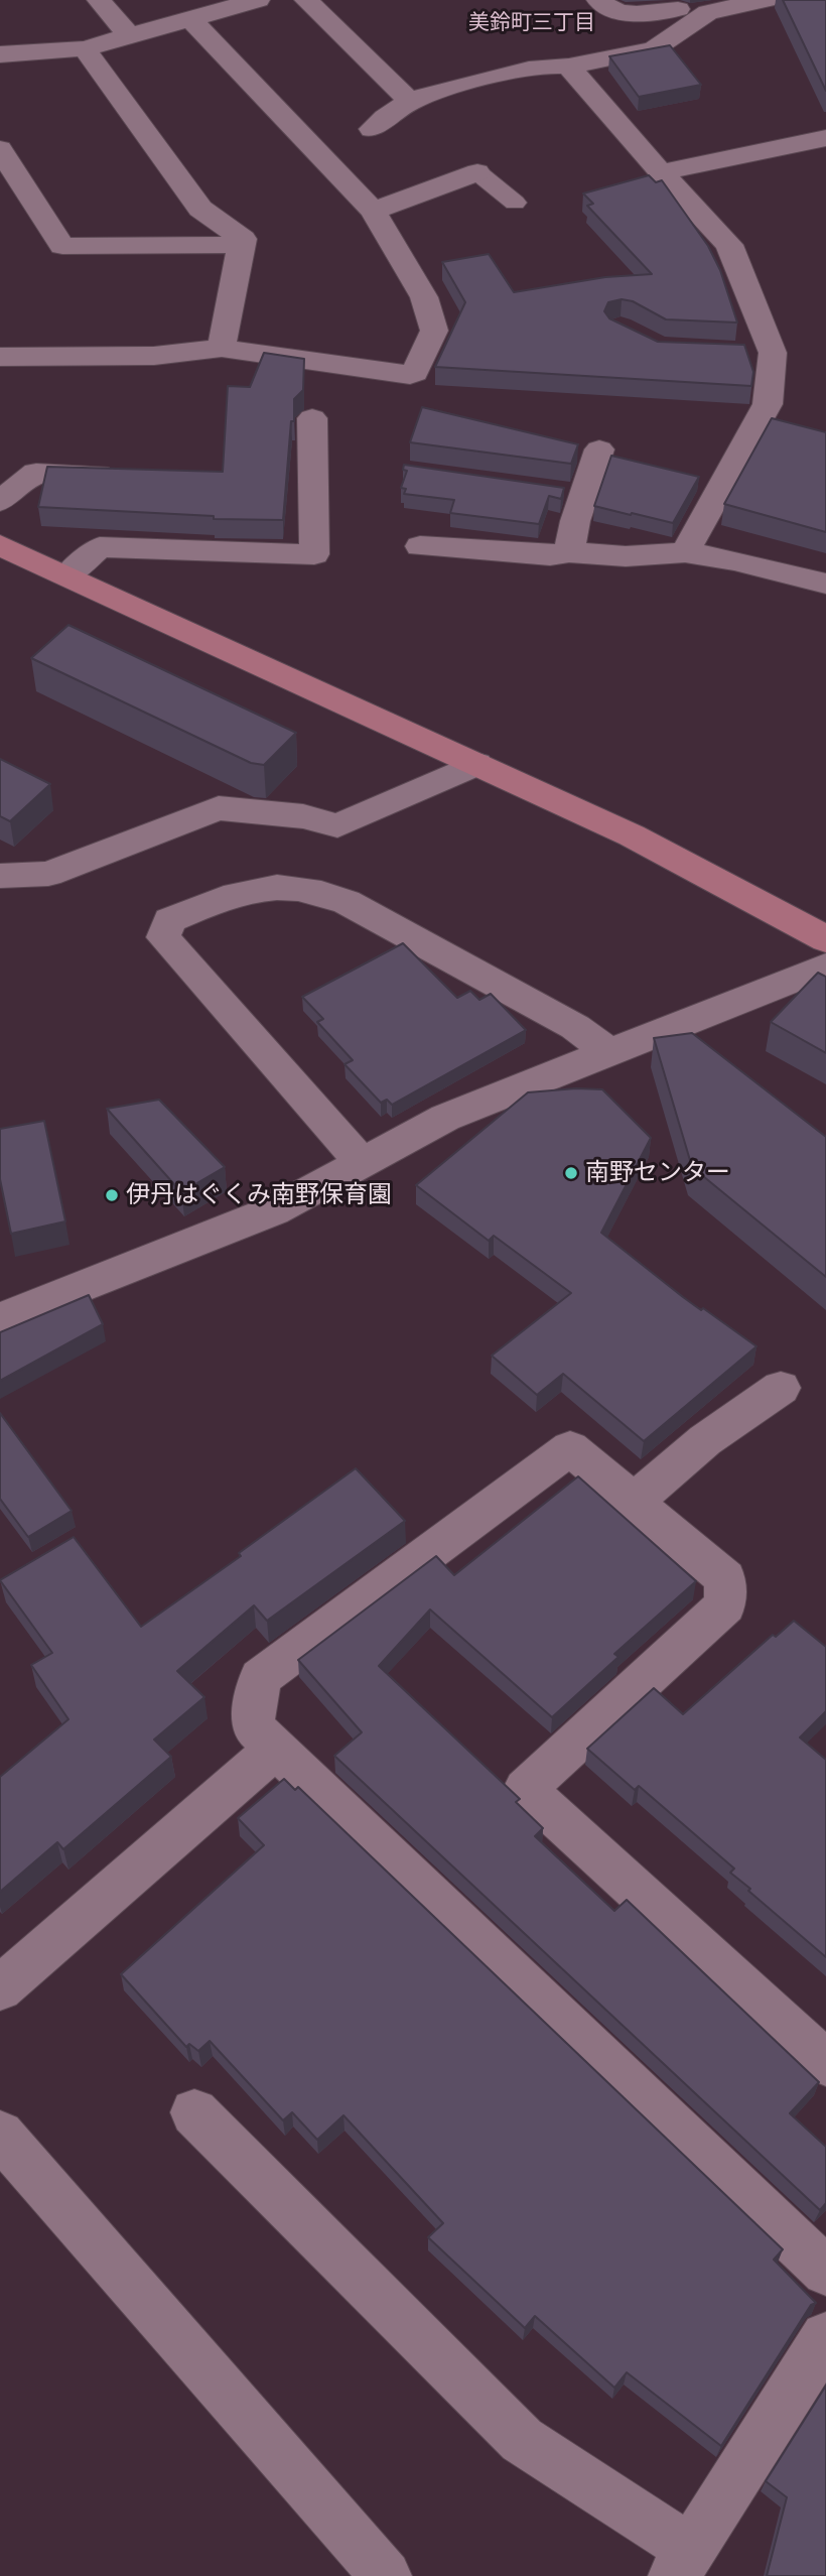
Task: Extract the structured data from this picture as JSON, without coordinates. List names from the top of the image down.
{
  "districts": ["美鈴町三丁目"],
  "places": ["南野センター", "伊丹はぐくみ南野保育園"]
}
